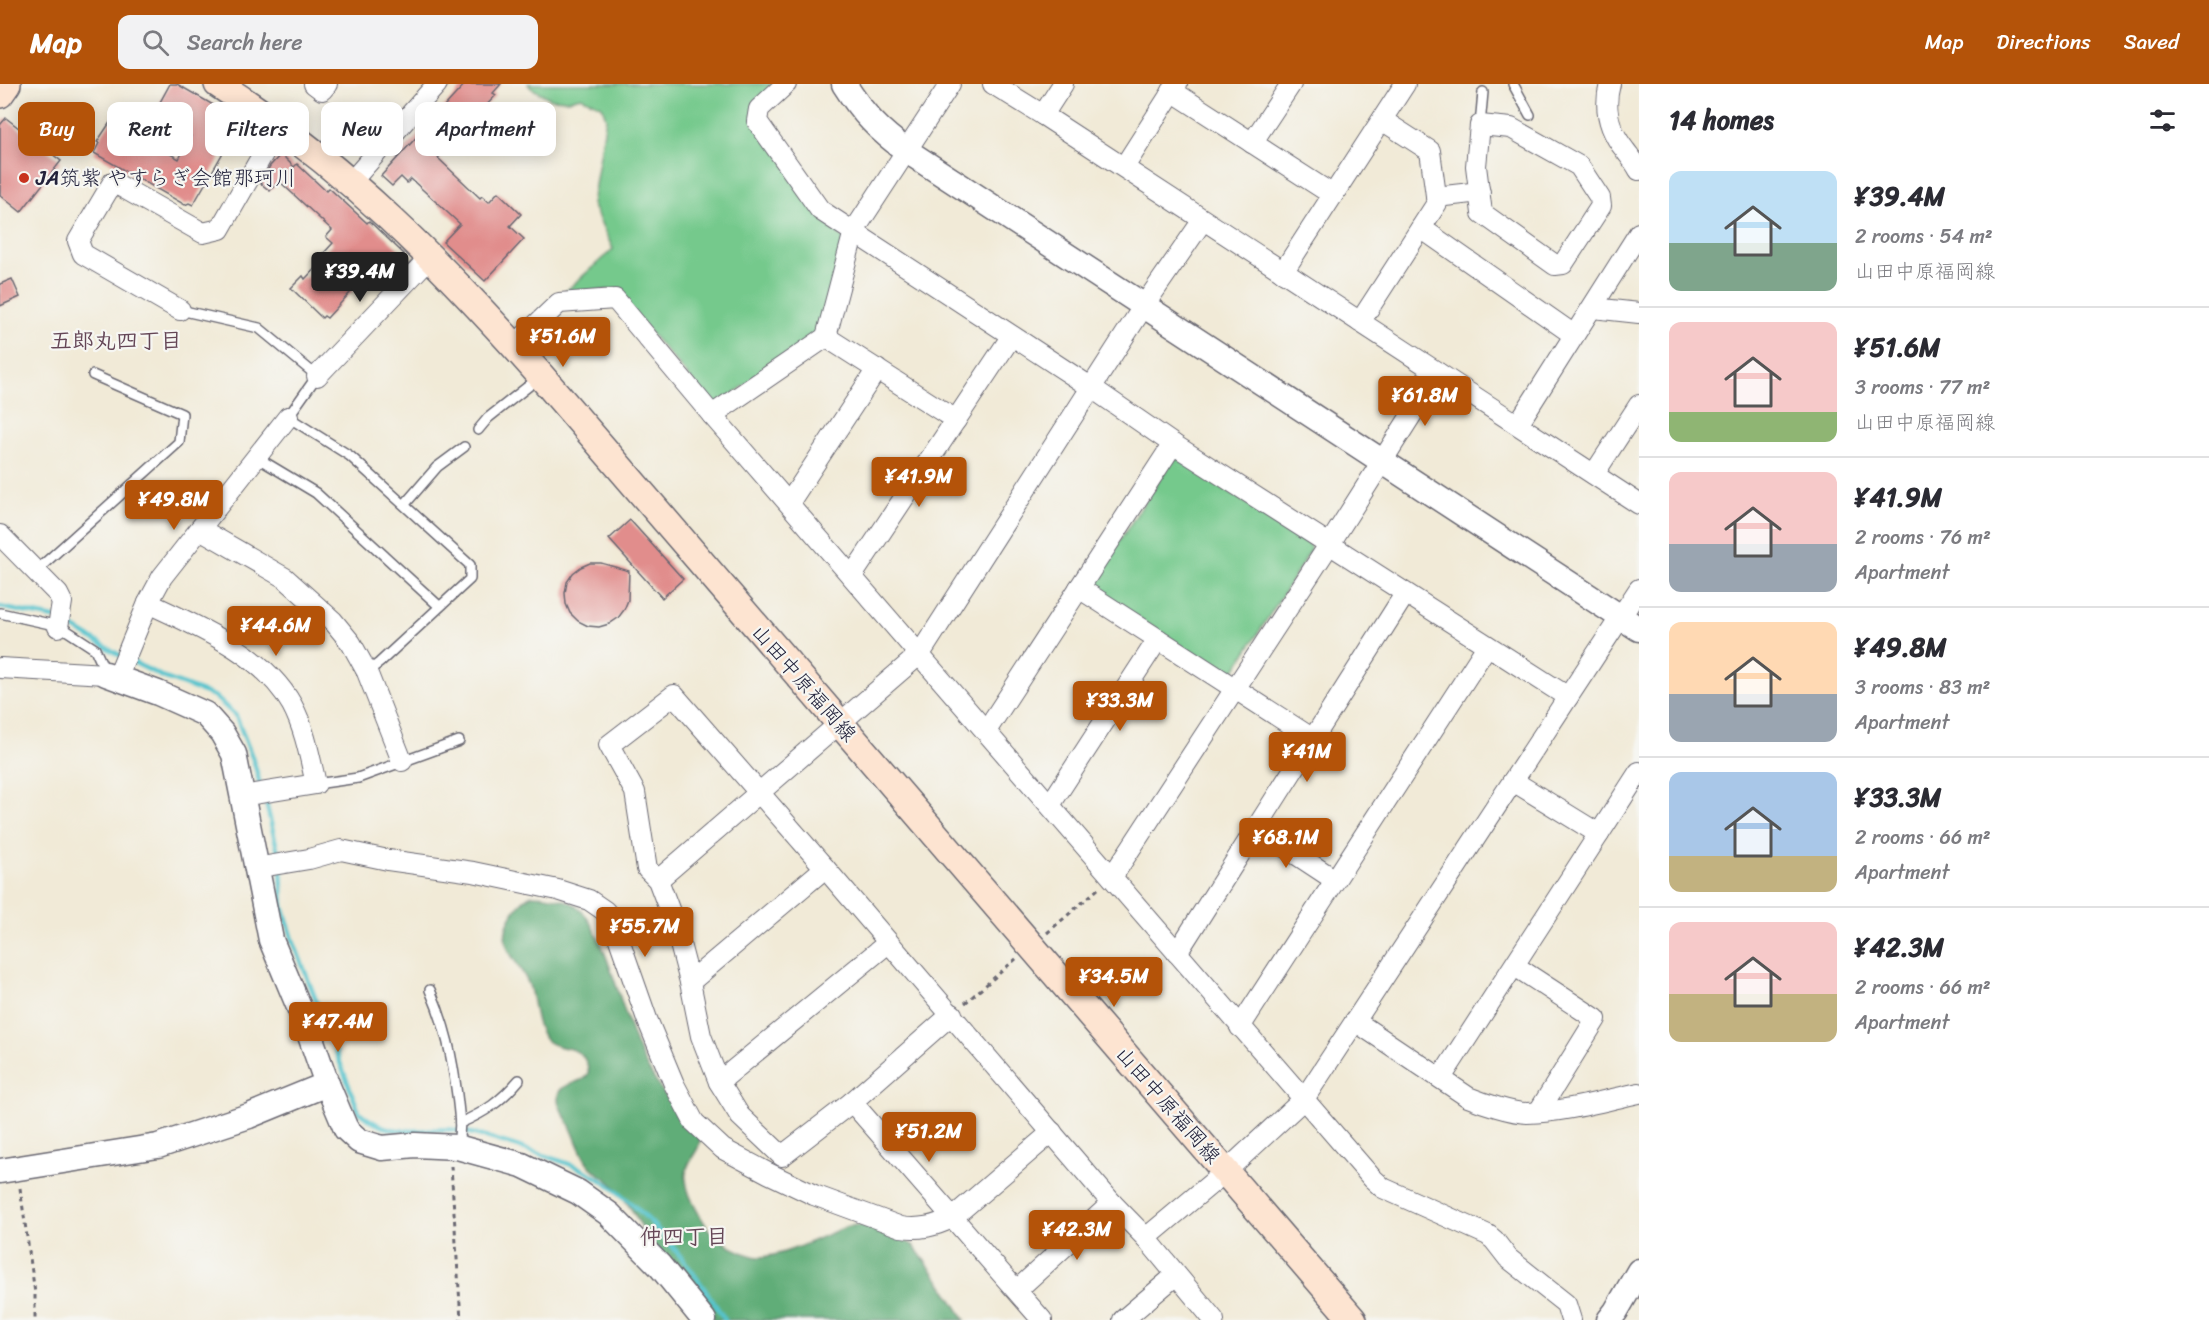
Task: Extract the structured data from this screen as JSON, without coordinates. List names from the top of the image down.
{
  "streets": {
    "main road": ["山田中原福岡線"]
  },
  "districts": ["五郎丸四丁目", "仲四丁目"],
  "places": ["JA筑紫 やすらぎ会館那珂川"],
  "page": {
    "header": "Map",
    "search": "Search here",
    "nav": ["Map", "Directions", "Saved"],
    "heading": "14 homes",
    "chip": [
      "Buy",
      "Rent",
      "Filters",
      "New",
      "Apartment"
    ],
    "list": [
      {
        "name": "¥39.4M",
        "note": "2 rooms · 54 m² · 山田中原福岡線"
      },
      {
        "name": "¥51.6M",
        "note": "3 rooms · 77 m² · 山田中原福岡線"
      },
      {
        "name": "¥41.9M",
        "note": "2 rooms · 76 m² · Apartment"
      },
      {
        "name": "¥49.8M",
        "note": "3 rooms · 83 m² · Apartment"
      },
      {
        "name": "¥33.3M",
        "note": "2 rooms · 66 m² · Apartment"
      },
      {
        "name": "¥42.3M",
        "note": "2 rooms · 66 m² · Apartment"
      }
    ],
    "price": [
      "¥39.4M",
      "¥51.6M",
      "¥61.8M",
      "¥41.9M",
      "¥49.8M",
      "¥44.6M",
      "¥33.3M",
      "¥41M",
      "¥68.1M",
      "¥55.7M",
      "¥34.5M",
      "¥47.4M",
      "¥51.2M",
      "¥42.3M"
    ]
  }
}
